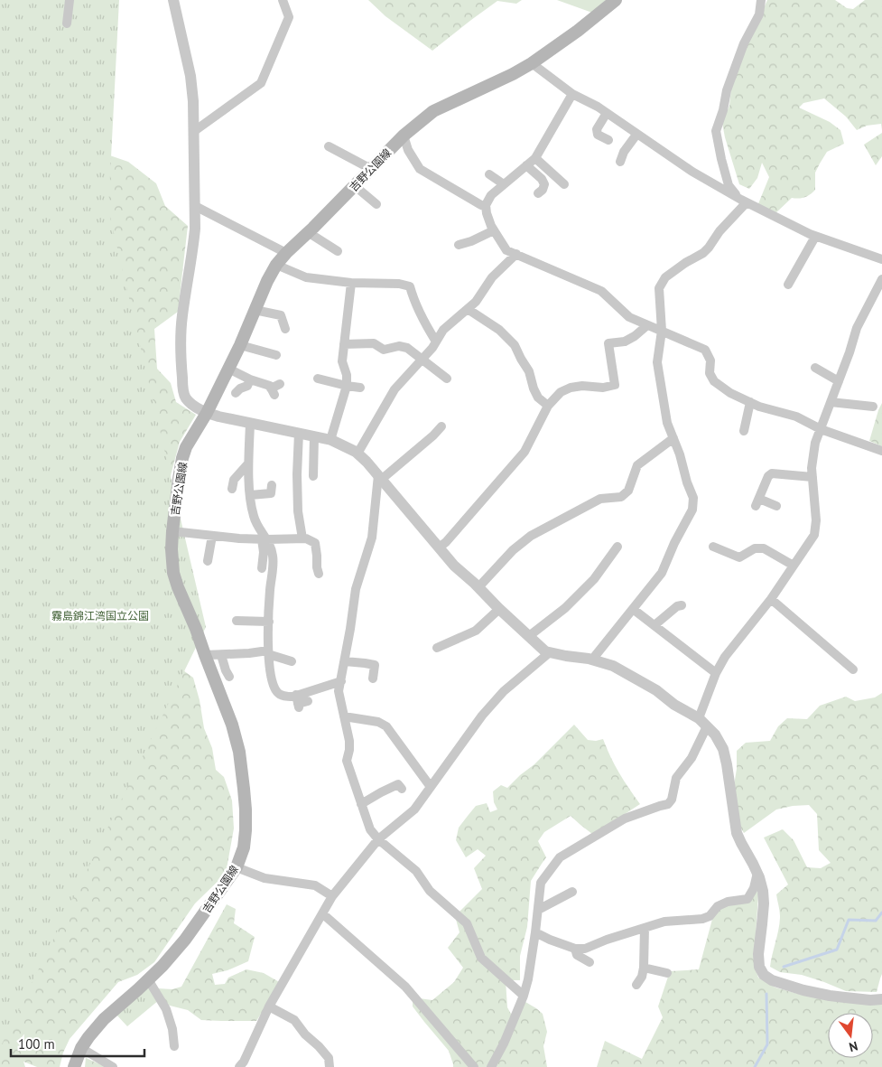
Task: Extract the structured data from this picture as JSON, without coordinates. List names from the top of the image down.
{
  "streets": {
    "main road": ["吉野公園線"]
  },
  "parks": ["霧島錦江湾国立公園"],
  "scale_bar": "100 m",
  "north": "bottom"
}
